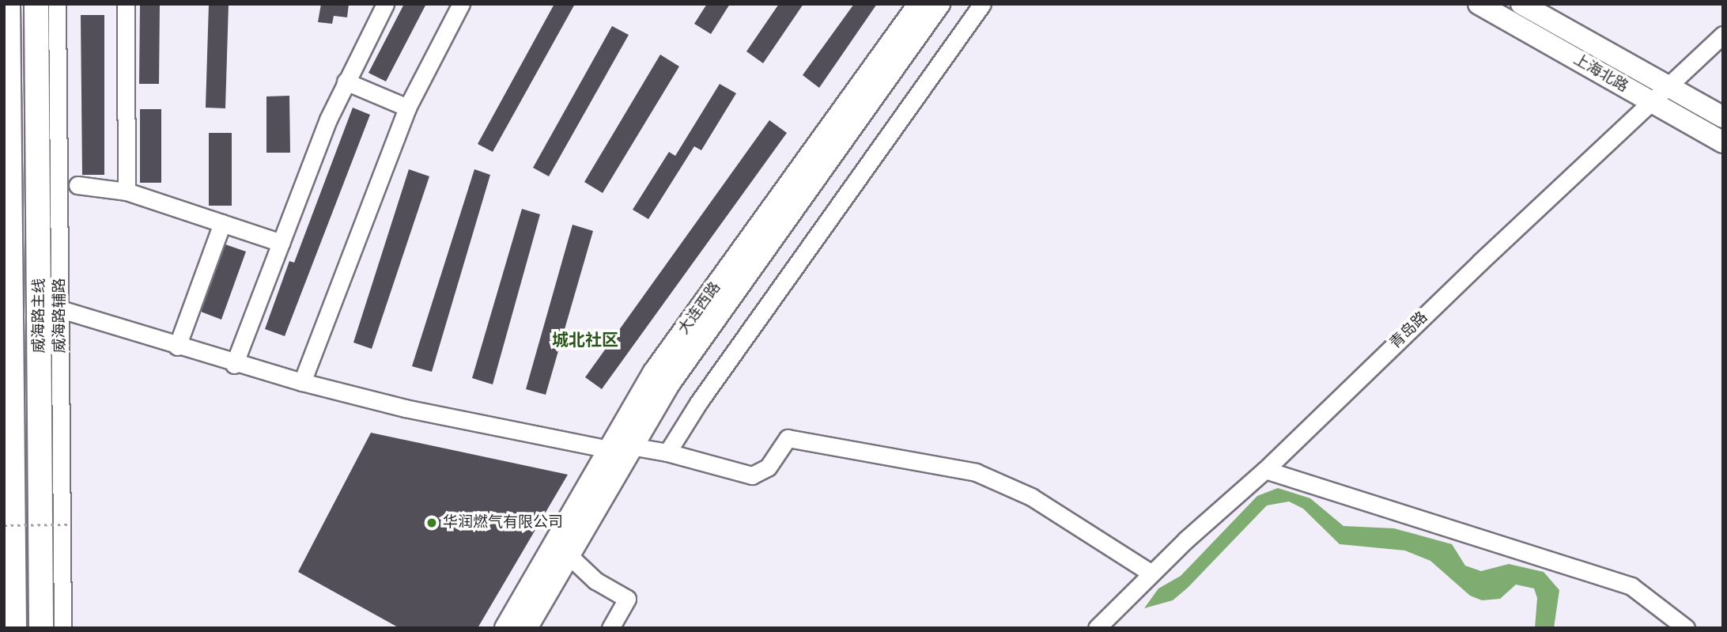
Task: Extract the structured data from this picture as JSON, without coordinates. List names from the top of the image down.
{
  "streets": {
    "highway": ["威海路主线"],
    "main road": ["上海北路", "大连西路"],
    "street": ["威海路辅路", "青岛路"]
  },
  "crossings": [
    ["上海北路", "青岛路"]
  ],
  "districts": ["城北社区"],
  "places": ["华润燃气有限公司"]
}
